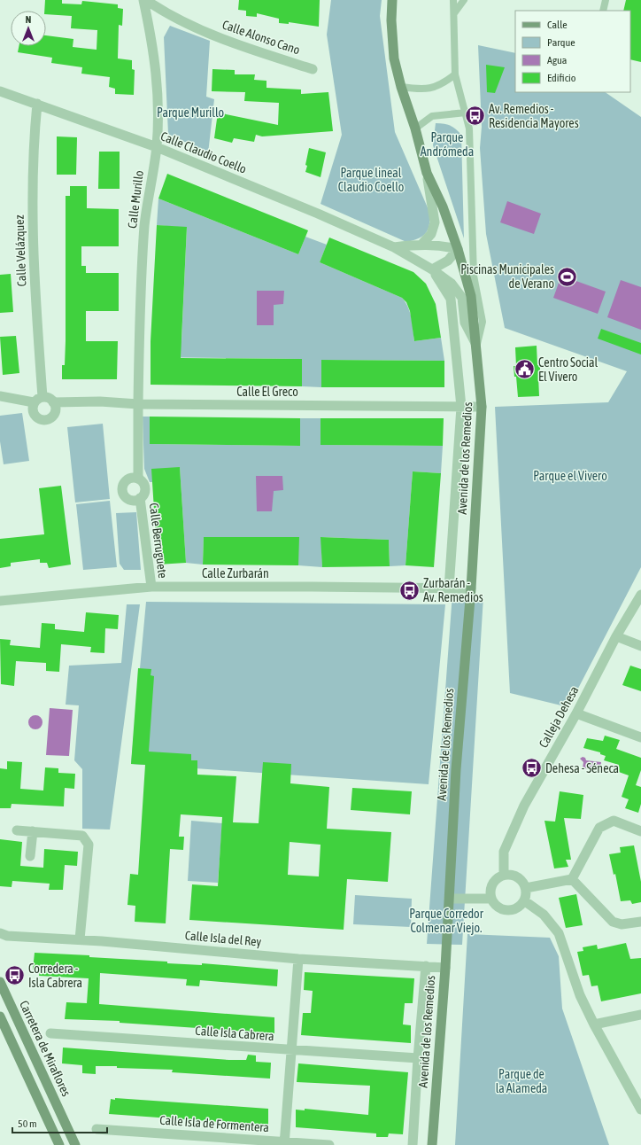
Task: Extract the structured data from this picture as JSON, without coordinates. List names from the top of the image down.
{
  "streets": {
    "main road": ["Avenida de los Remedios", "Carretera de Miraflores"],
    "street": [
      "Calle Alonso Cano",
      "Calle Claudio Coello",
      "Calle Murillo",
      "Calle Velázquez",
      "Calle El Greco",
      "Calle Berruguete",
      "Calle Zurbarán",
      "Calleja Dehesa",
      "Calle Isla del Rey",
      "Calle Isla Cabrera",
      "Calle Isla de Formentera"
    ]
  },
  "crossings": [
    ["Calle Alonso Cano", "Calle Murillo"],
    ["Calle Claudio Coello", "Calle Murillo"],
    ["Calle Claudio Coello", "Calle Velázquez"],
    ["Calle Claudio Coello", "Avenida de los Remedios"],
    ["Calle Murillo", "Calle El Greco"],
    ["Calle Velázquez", "Calle El Greco"],
    ["Calle El Greco", "Avenida de los Remedios"],
    ["Avenida de los Remedios", "Calle Zurbarán"],
    ["Avenida de los Remedios", "Calle Isla del Rey"],
    ["Avenida de los Remedios", "Calle Isla Cabrera"],
    ["Calle Berruguete", "Calle Zurbarán"]
  ],
  "parks": [
    "Parque Murillo",
    "Parque Andrómeda",
    "Parque lineal Claudio Coello",
    "Parque el Vivero",
    "Parque Corredor Colmenar Viejo.",
    "Parque de la Alameda"
  ],
  "places": {
    "bus stop": [
      "Av. Remedios - Residencia Mayores",
      "Zurbarán - Av. Remedios",
      "Dehesa - Séneca",
      "Corredera - Isla Cabrera"
    ],
    "sports": ["Piscinas Municipales de Verano"],
    "public building": ["Centro Social El Vivero"]
  },
  "legend": [
    "Calle",
    "Parque",
    "Agua",
    "Edificio"
  ],
  "scale_bar": "50 m",
  "north": "top"
}
